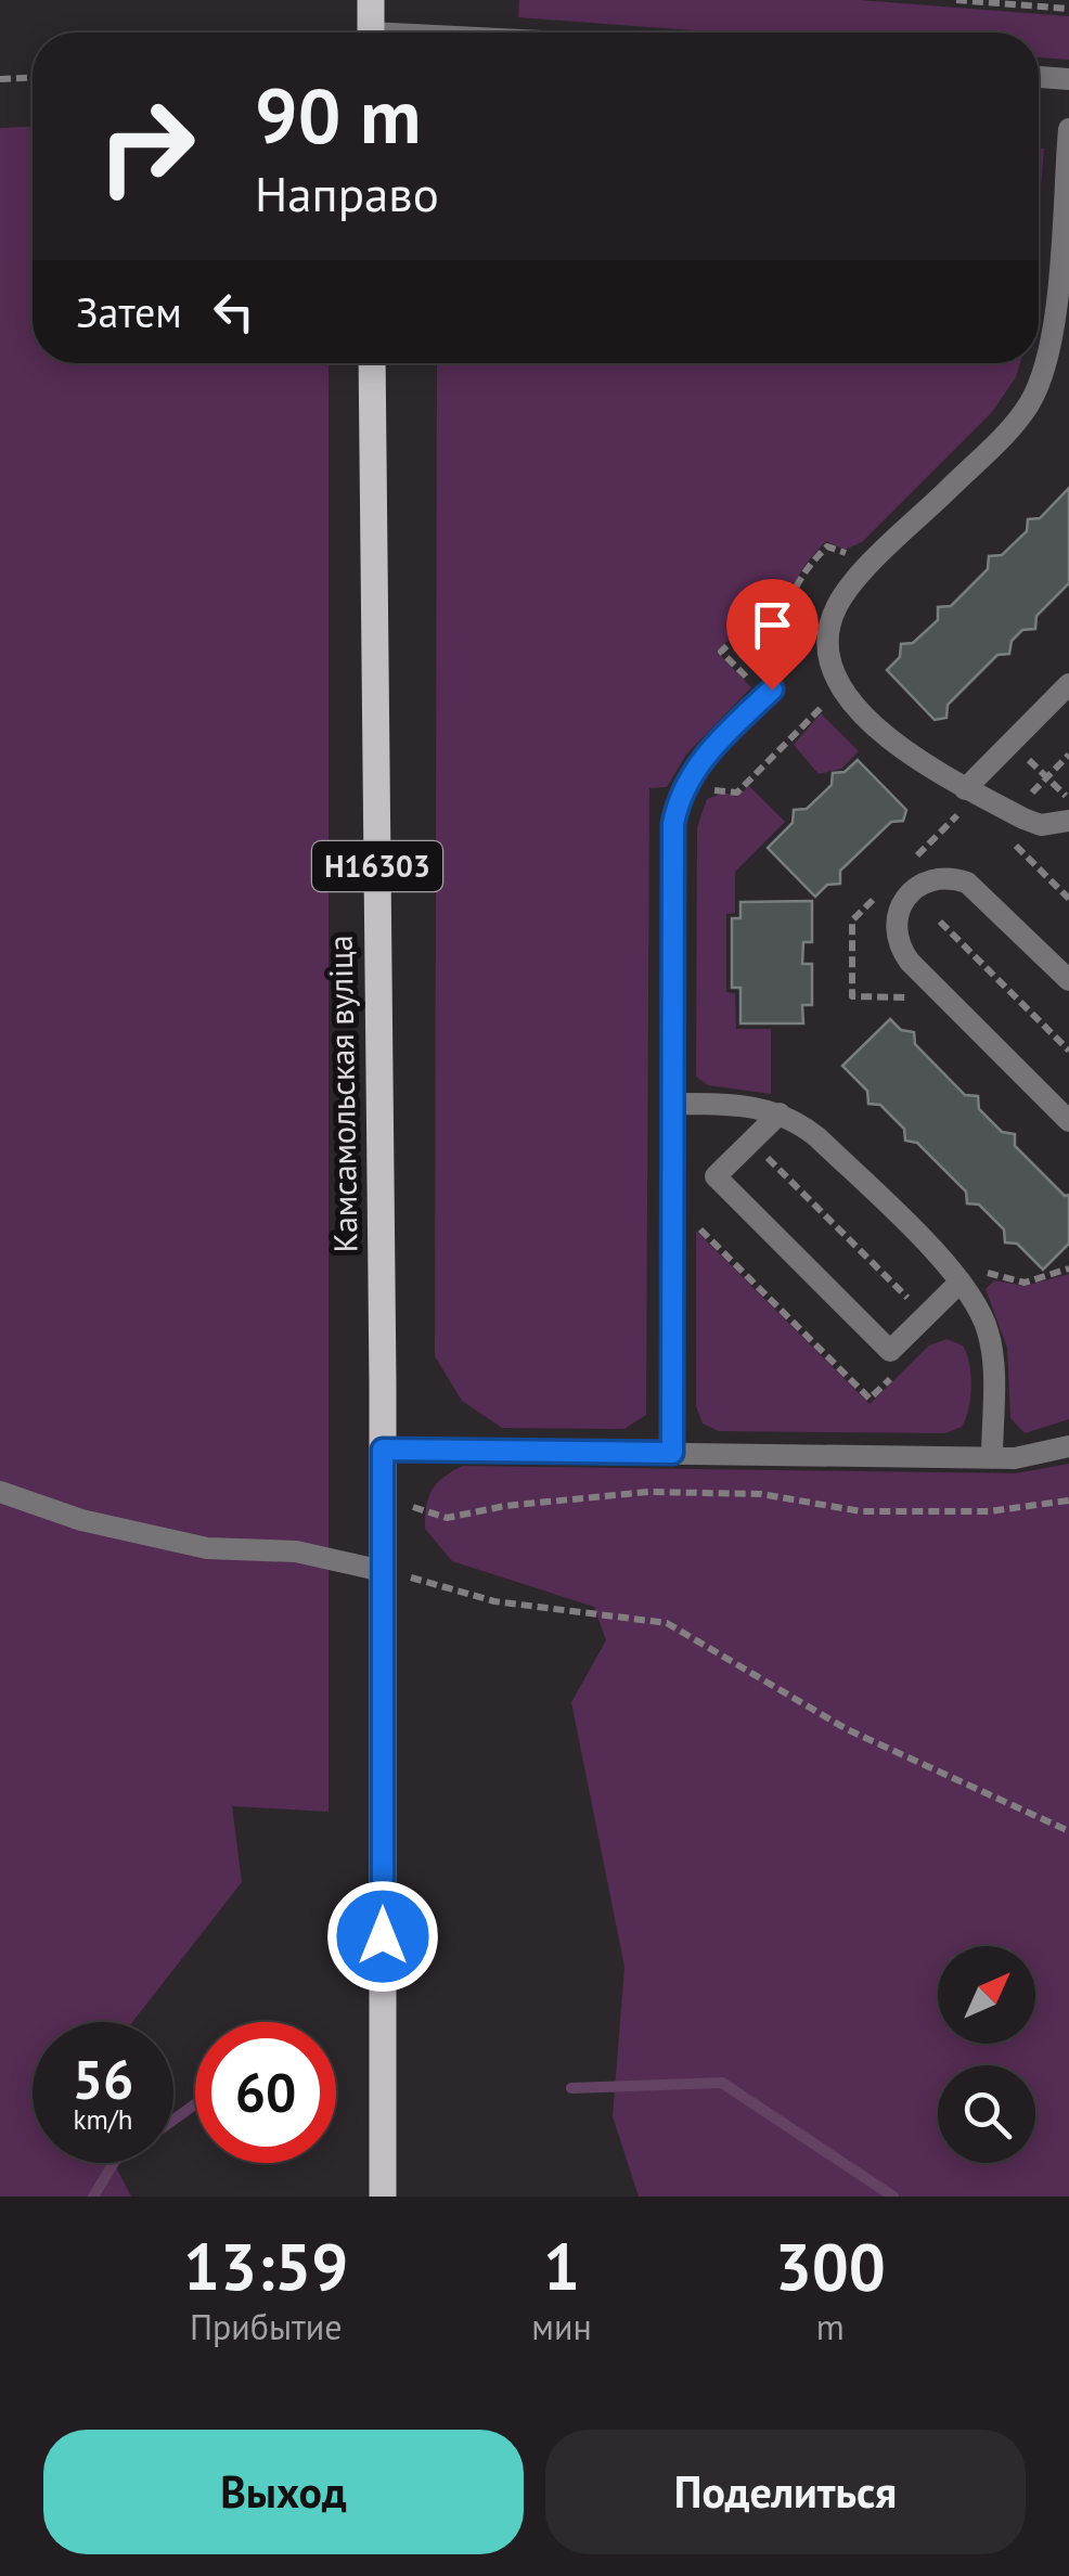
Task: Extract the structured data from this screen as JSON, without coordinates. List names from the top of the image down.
{
  "streets": {
    "main road": ["Н16303", "Камсамольская вуліца"]
  },
  "crossings": [
    ["Н16303", "Камсамольская вуліца"]
  ],
  "north": "top right",
  "page": {
    "turn": ["90 m", "Направо"],
    "then": "Затем",
    "speed": "56 km/h",
    "limit": "60",
    "eta": [
      "13:59",
      "Прибытие",
      "1",
      "мин",
      "300",
      "m"
    ],
    "buttons": ["Выход", "Поделиться"]
  }
}
